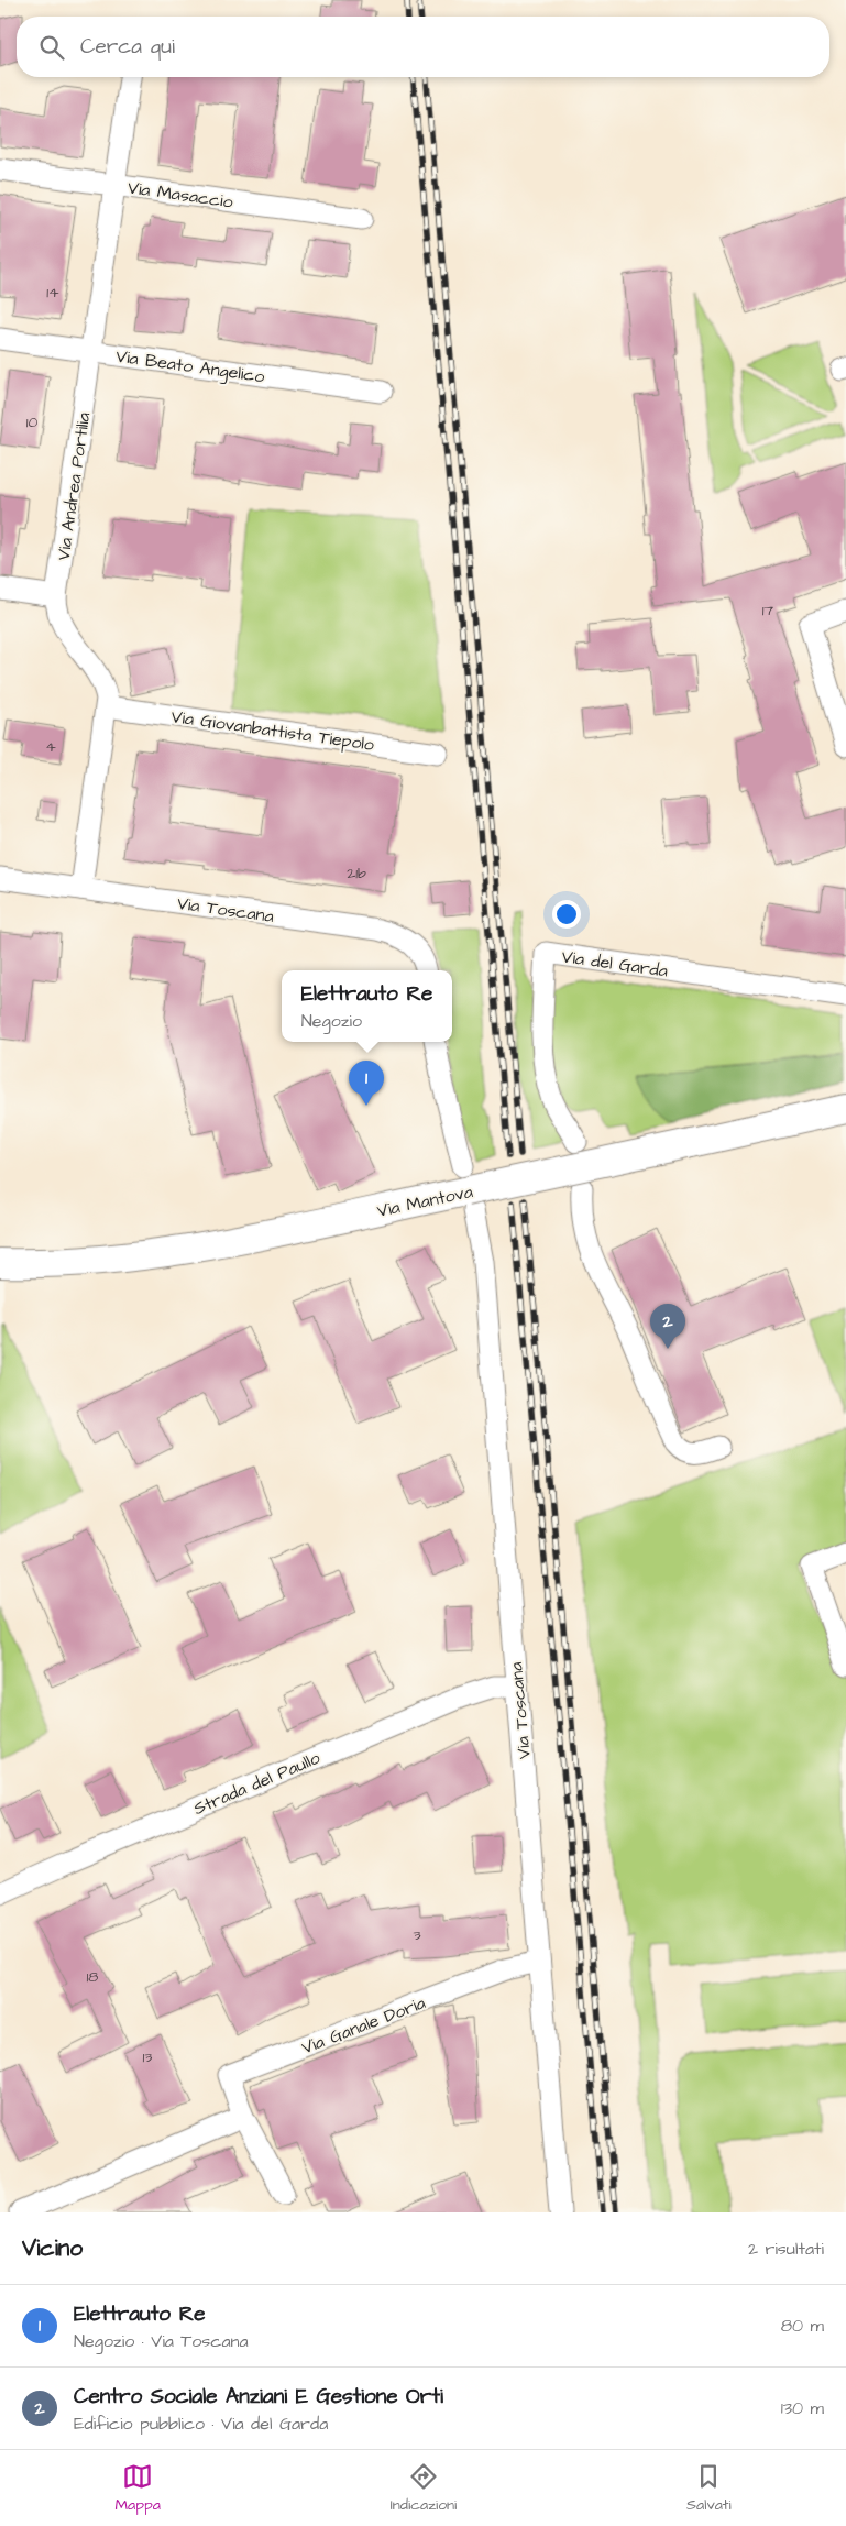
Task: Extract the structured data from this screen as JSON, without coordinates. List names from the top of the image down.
{
  "streets": {
    "main road": ["Via Mantova"],
    "street": [
      "Via Masaccio",
      "Via Beato Angelico",
      "Via Andrea Portilia",
      "Via Giovanbattista Tiepolo",
      "Via Toscana",
      "Via del Garda",
      "Strada del Paullo",
      "Via Ganale Doria"
    ]
  },
  "crossings": [
    ["Via Masaccio", "Via Andrea Portilia"],
    ["Via Beato Angelico", "Via Andrea Portilia"],
    ["Via Andrea Portilia", "Via Giovanbattista Tiepolo"],
    ["Via Andrea Portilia", "Via Toscana"],
    ["Via Toscana", "Strada del Paullo"],
    ["Via Toscana", "Via Ganale Doria"]
  ],
  "house_numbers": [
    "14",
    "10",
    "17",
    "4",
    "21b",
    "3",
    "18",
    "13"
  ],
  "page": {
    "search": "Cerca qui",
    "popup": ["Elettrauto Re", "Negozio"],
    "pins": ["1", "2"],
    "heading": ["Vicino", "2 risultati"],
    "list": [
      {
        "mark": "1",
        "name": "Elettrauto Re",
        "note": "Negozio · Via Toscana",
        "value": "80 m"
      },
      {
        "mark": "2",
        "name": "Centro Sociale Anziani E Gestione Orti",
        "note": "Edificio pubblico · Via del Garda",
        "value": "130 m"
      }
    ],
    "nav": ["Mappa", "Indicazioni", "Salvati"]
  }
}
